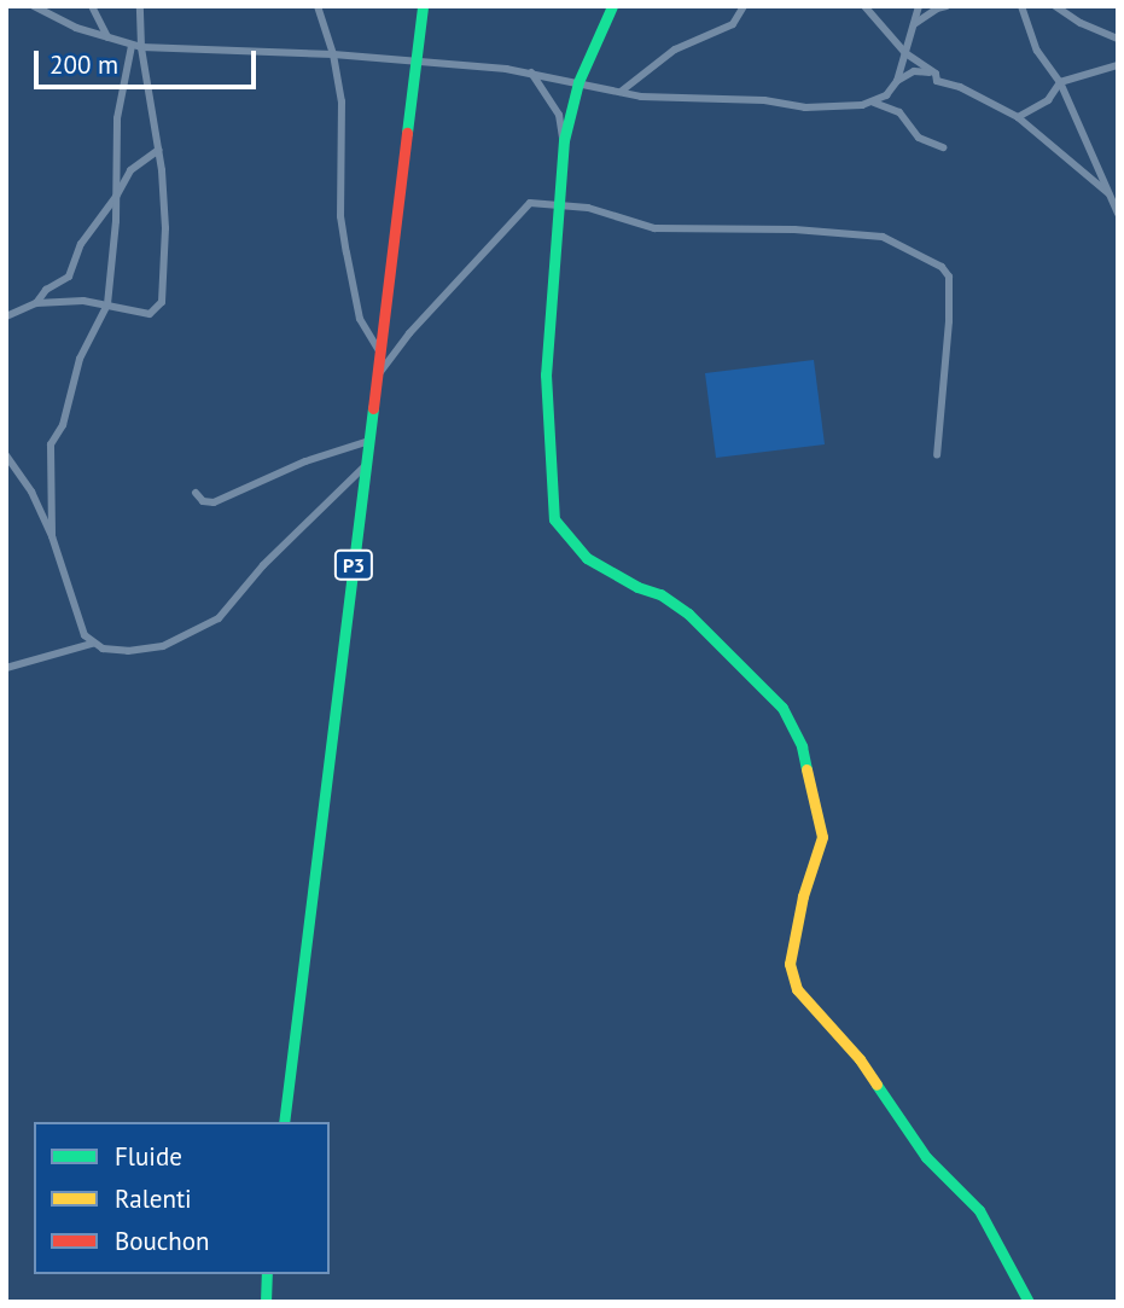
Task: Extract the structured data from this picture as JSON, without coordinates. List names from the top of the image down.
{
  "streets": {
    "street": ["P3"]
  },
  "legend": ["Fluide", "Ralenti", "Bouchon"],
  "scale_bar": "200 m"
}
